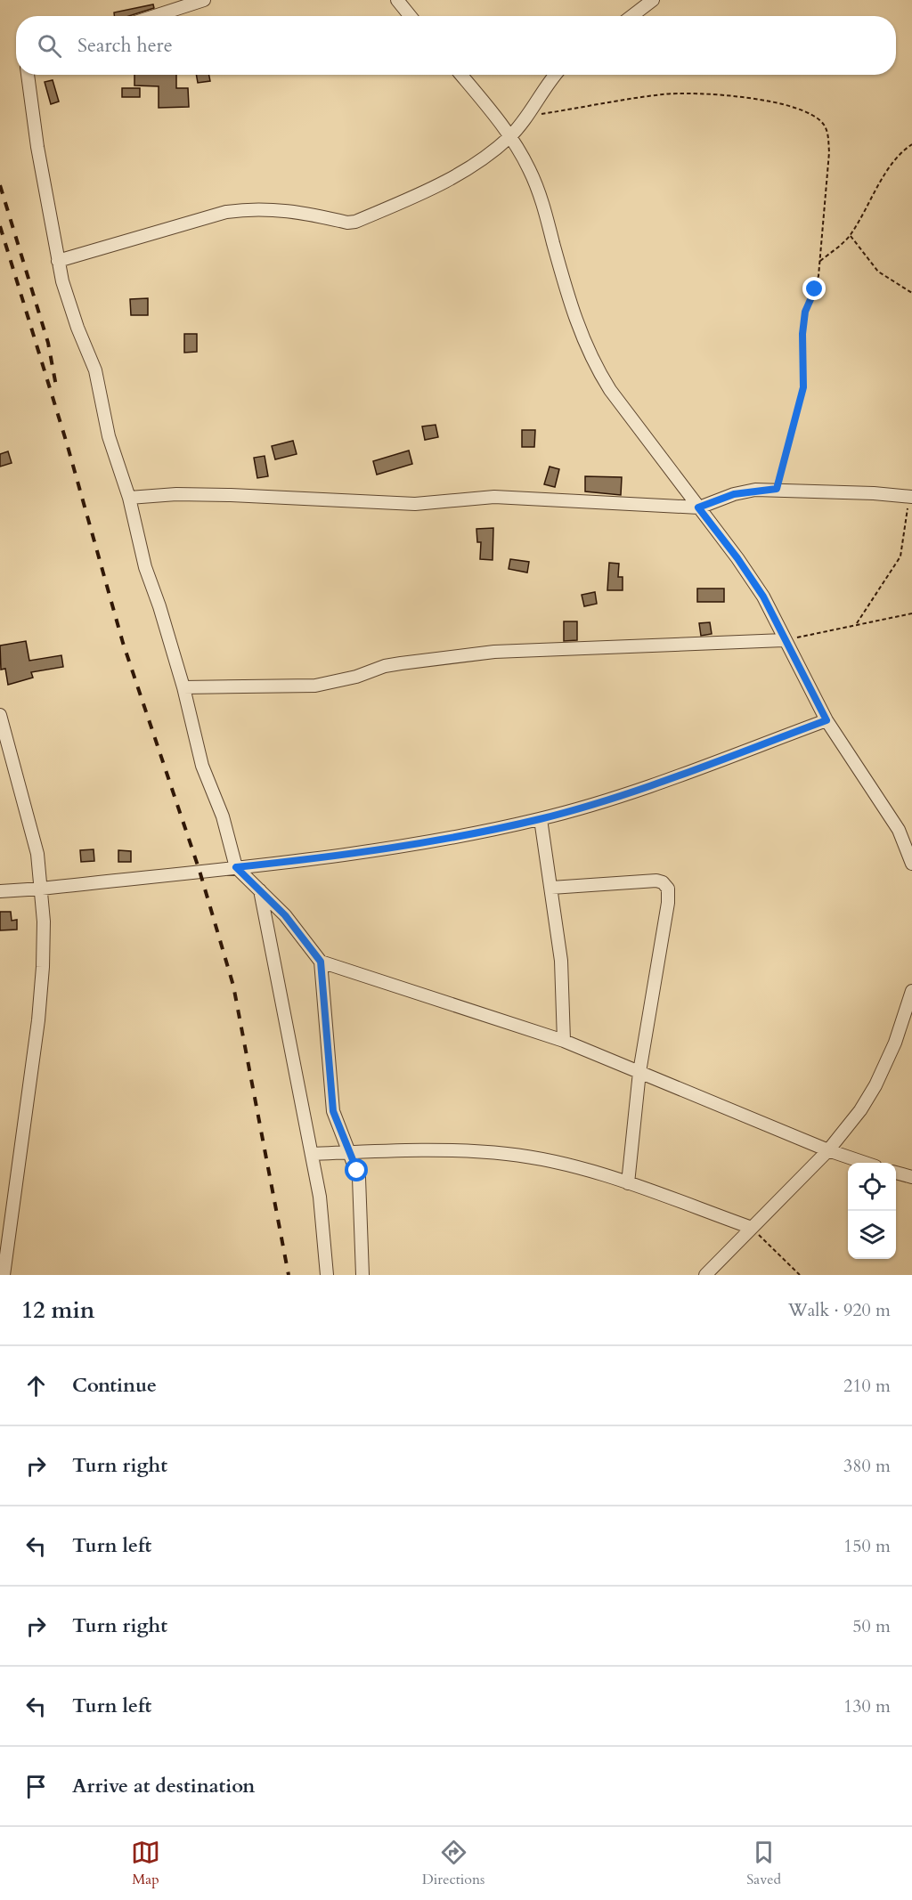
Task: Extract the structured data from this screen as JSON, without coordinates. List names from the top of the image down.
{
  "page": {
    "search": "Search here",
    "heading": ["12 min", "Walk · 920 m"],
    "list": [
      ["Continue", "210 m"],
      ["Turn right", "380 m"],
      ["Turn left", "150 m"],
      ["Turn right", "50 m"],
      ["Turn left", "130 m"],
      "Arrive at destination"
    ],
    "nav": ["Map", "Directions", "Saved"]
  }
}
